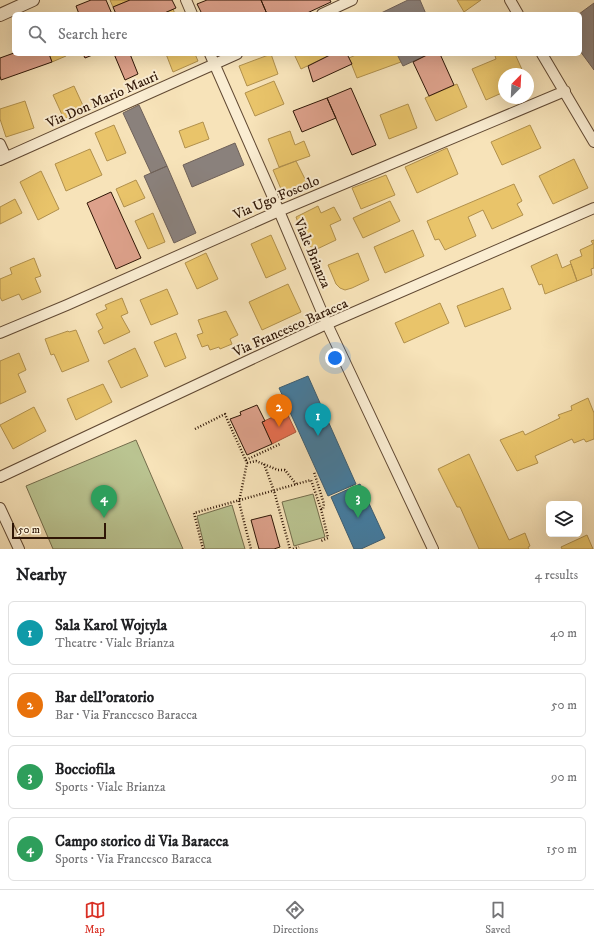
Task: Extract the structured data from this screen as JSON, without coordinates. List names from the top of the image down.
{
  "streets": {
    "street": [
      "Via Don Mario Mauri",
      "Via Ugo Foscolo",
      "Viale Brianza",
      "Via Francesco Baracca"
    ]
  },
  "crossings": [
    ["Via Don Mario Mauri", "Viale Brianza"],
    ["Via Ugo Foscolo", "Viale Brianza"],
    ["Viale Brianza", "Via Francesco Baracca"]
  ],
  "scale_bar": "50 m",
  "north": "top right",
  "page": {
    "search": "Search here",
    "pins": [
      "2",
      "1",
      "3",
      "4"
    ],
    "scale": "50 m",
    "heading": ["Nearby", "4 results"],
    "list": [
      {
        "mark": "1",
        "name": "Sala Karol Wojtyla",
        "note": "Theatre · Viale Brianza",
        "value": "40 m"
      },
      {
        "mark": "2",
        "name": "Bar dell'oratorio",
        "note": "Bar · Via Francesco Baracca",
        "value": "50 m"
      },
      {
        "mark": "3",
        "name": "Bocciofila",
        "note": "Sports · Viale Brianza",
        "value": "90 m"
      },
      {
        "mark": "4",
        "name": "Campo storico di Via Baracca",
        "note": "Sports · Via Francesco Baracca",
        "value": "150 m"
      }
    ],
    "nav": ["Map", "Directions", "Saved"]
  }
}
